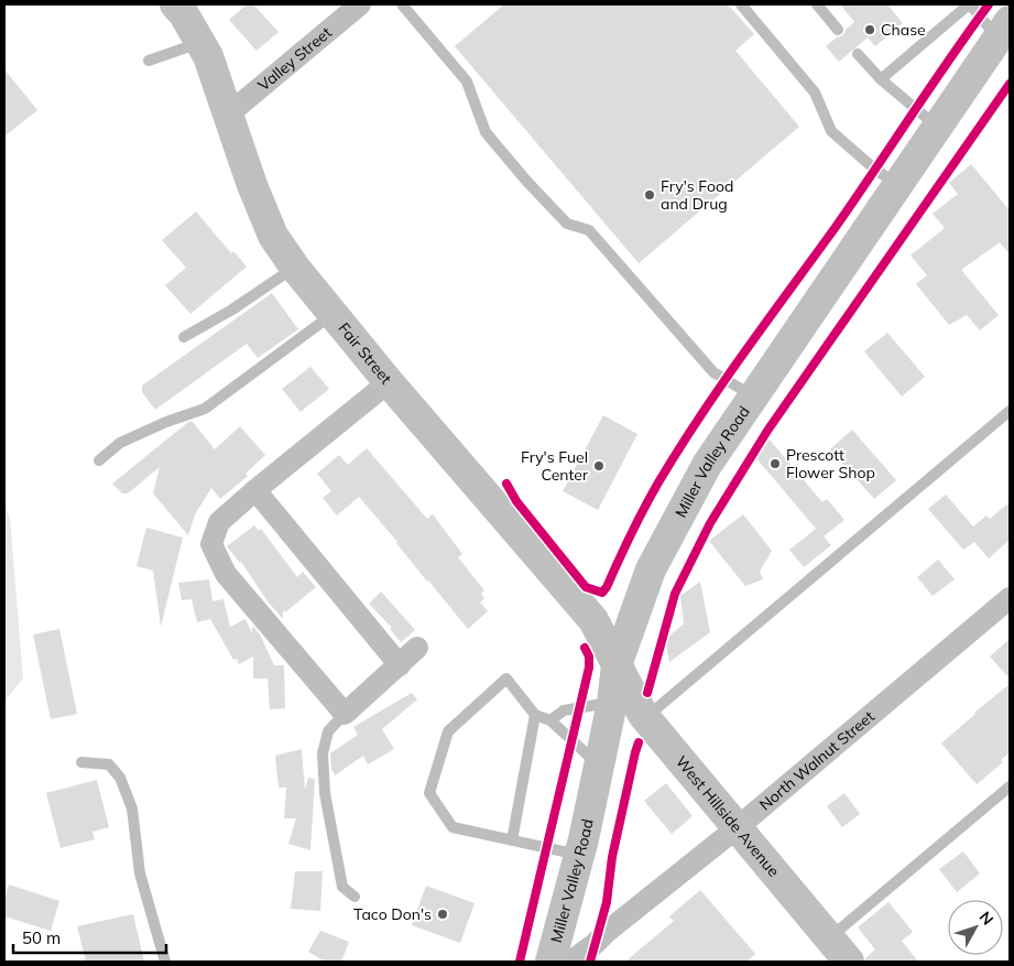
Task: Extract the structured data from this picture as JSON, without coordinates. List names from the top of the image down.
{
  "streets": {
    "street": [
      "Valley Street",
      "Fair Street",
      "Miller Valley Road",
      "North Walnut Street",
      "West Hillside Avenue"
    ]
  },
  "crossings": [
    ["Valley Street", "Fair Street"],
    ["Fair Street", "Miller Valley Road"],
    ["Fair Street", "West Hillside Avenue"],
    ["Miller Valley Road", "West Hillside Avenue"],
    ["North Walnut Street", "West Hillside Avenue"]
  ],
  "places": [
    "Chase",
    "Fry's Food and Drug",
    "Prescott Flower Shop",
    "Fry's Fuel Center",
    "Taco Don's"
  ],
  "scale_bar": "50 m",
  "north": "top right"
}
